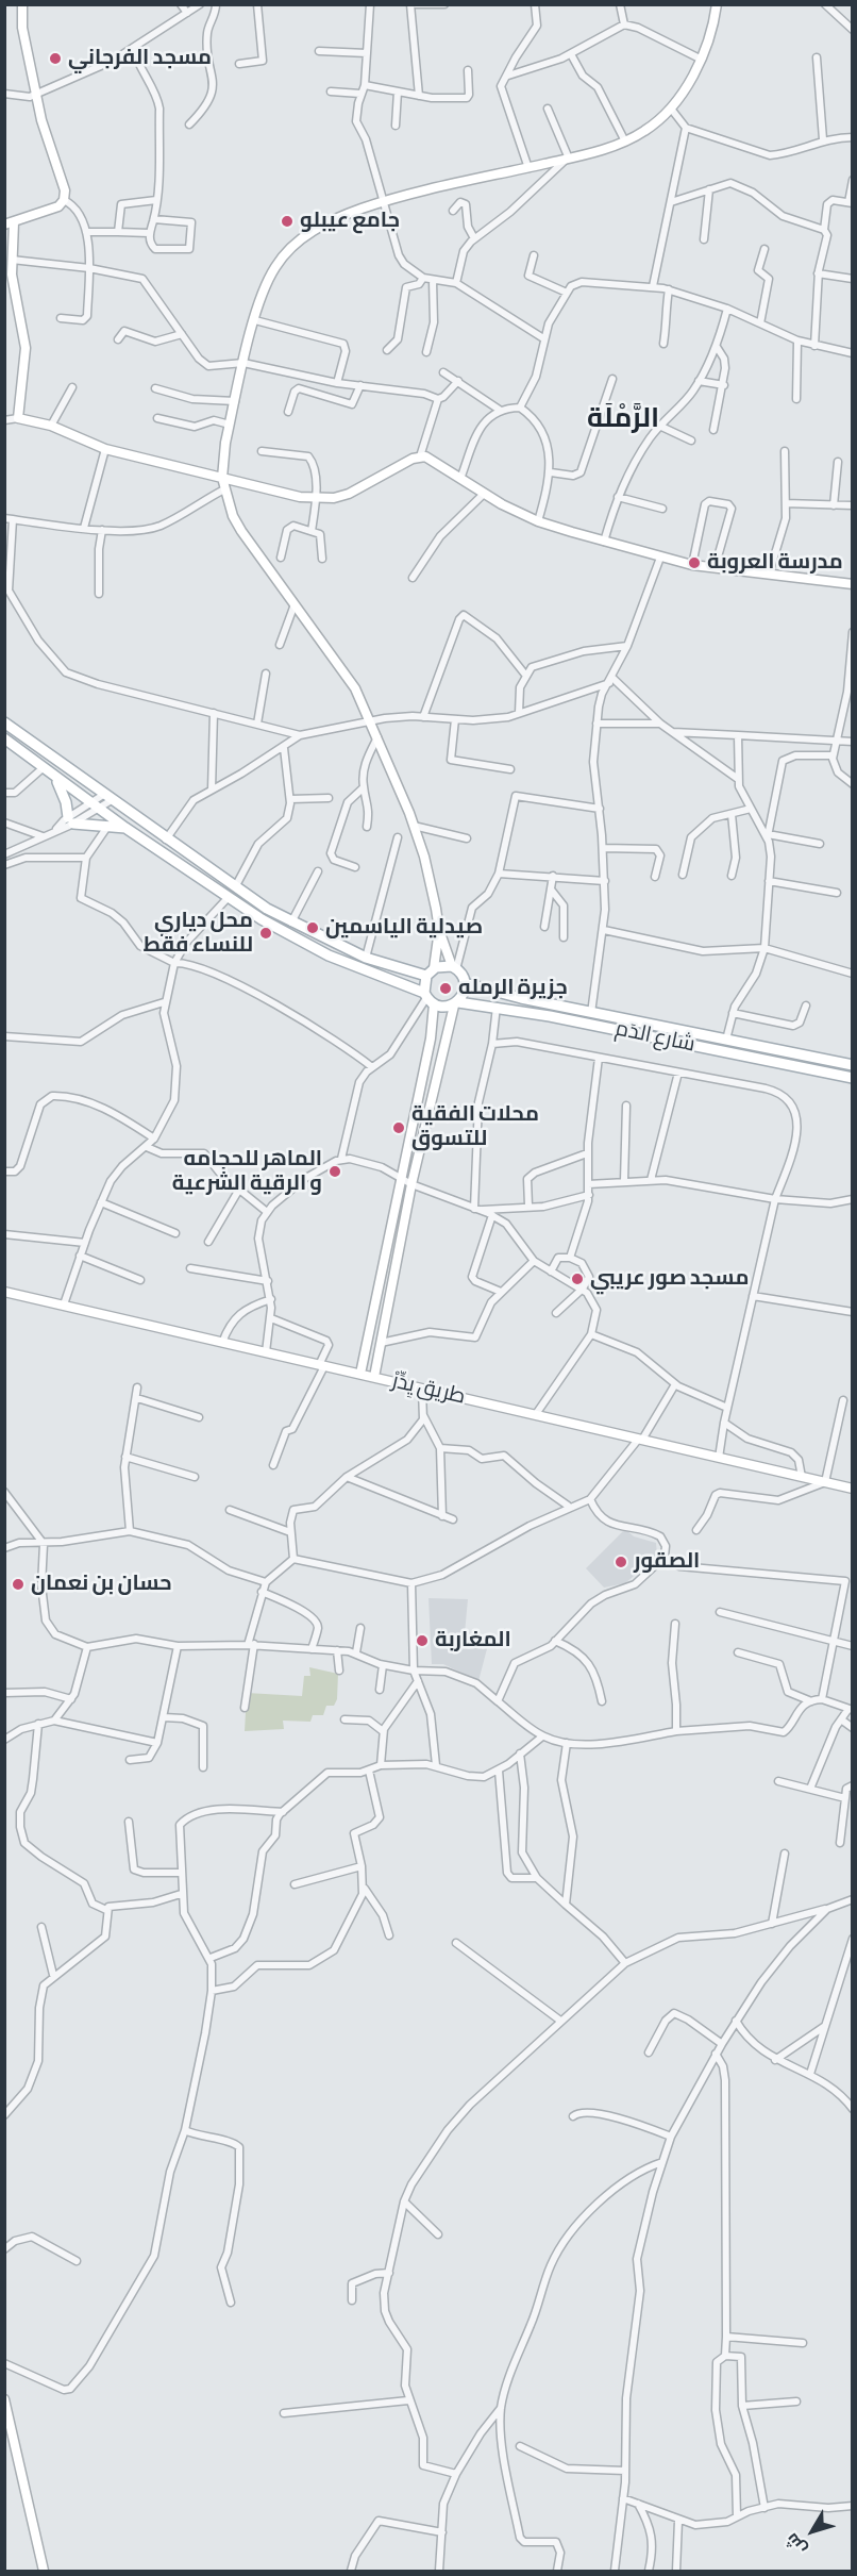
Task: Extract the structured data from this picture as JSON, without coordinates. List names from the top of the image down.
{
  "streets": {
    "main road": ["شارع الدَم"],
    "street": ["طريق يِدِّرْ"]
  },
  "districts": ["الرَّمْلَة"],
  "places": [
    "مسجد الفرجاني",
    "جامع عيبلو",
    "مدرسة العروبة",
    "صيدلية الياسمين",
    "محل دياري للنساء فقط",
    "جزيرة الرمله",
    "محلات الفقية للتسوق",
    "الماهر للحجامه و الرقية الشرعية",
    "مسجد صور عريبي",
    "الصقور",
    "حسان بن نعمان",
    "المغاربة"
  ],
  "north": "bottom left"
}
